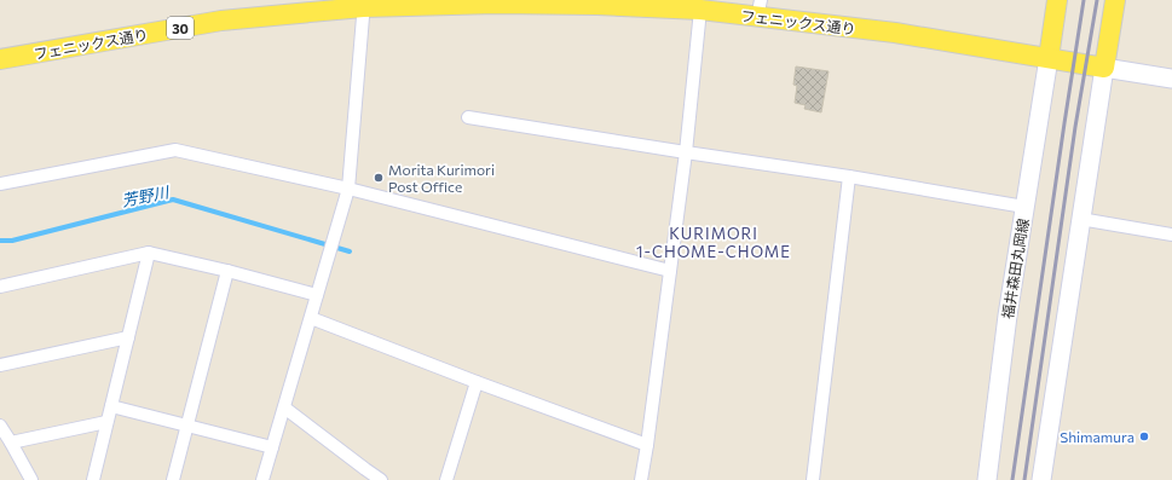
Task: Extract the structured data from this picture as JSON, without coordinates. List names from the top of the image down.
{
  "streets": {
    "main road": ["フェニックス通り", "30", "福井森田丸岡線"]
  },
  "crossings": [
    ["フェニックス通り", "30"],
    ["フェニックス通り", "福井森田丸岡線"],
    ["30", "福井森田丸岡線"]
  ],
  "districts": ["KURIMORI 1-CHOME-CHOME"],
  "water": ["芳野川"],
  "places": ["Morita Kurimori Post Office", "Shimamura"]
}
